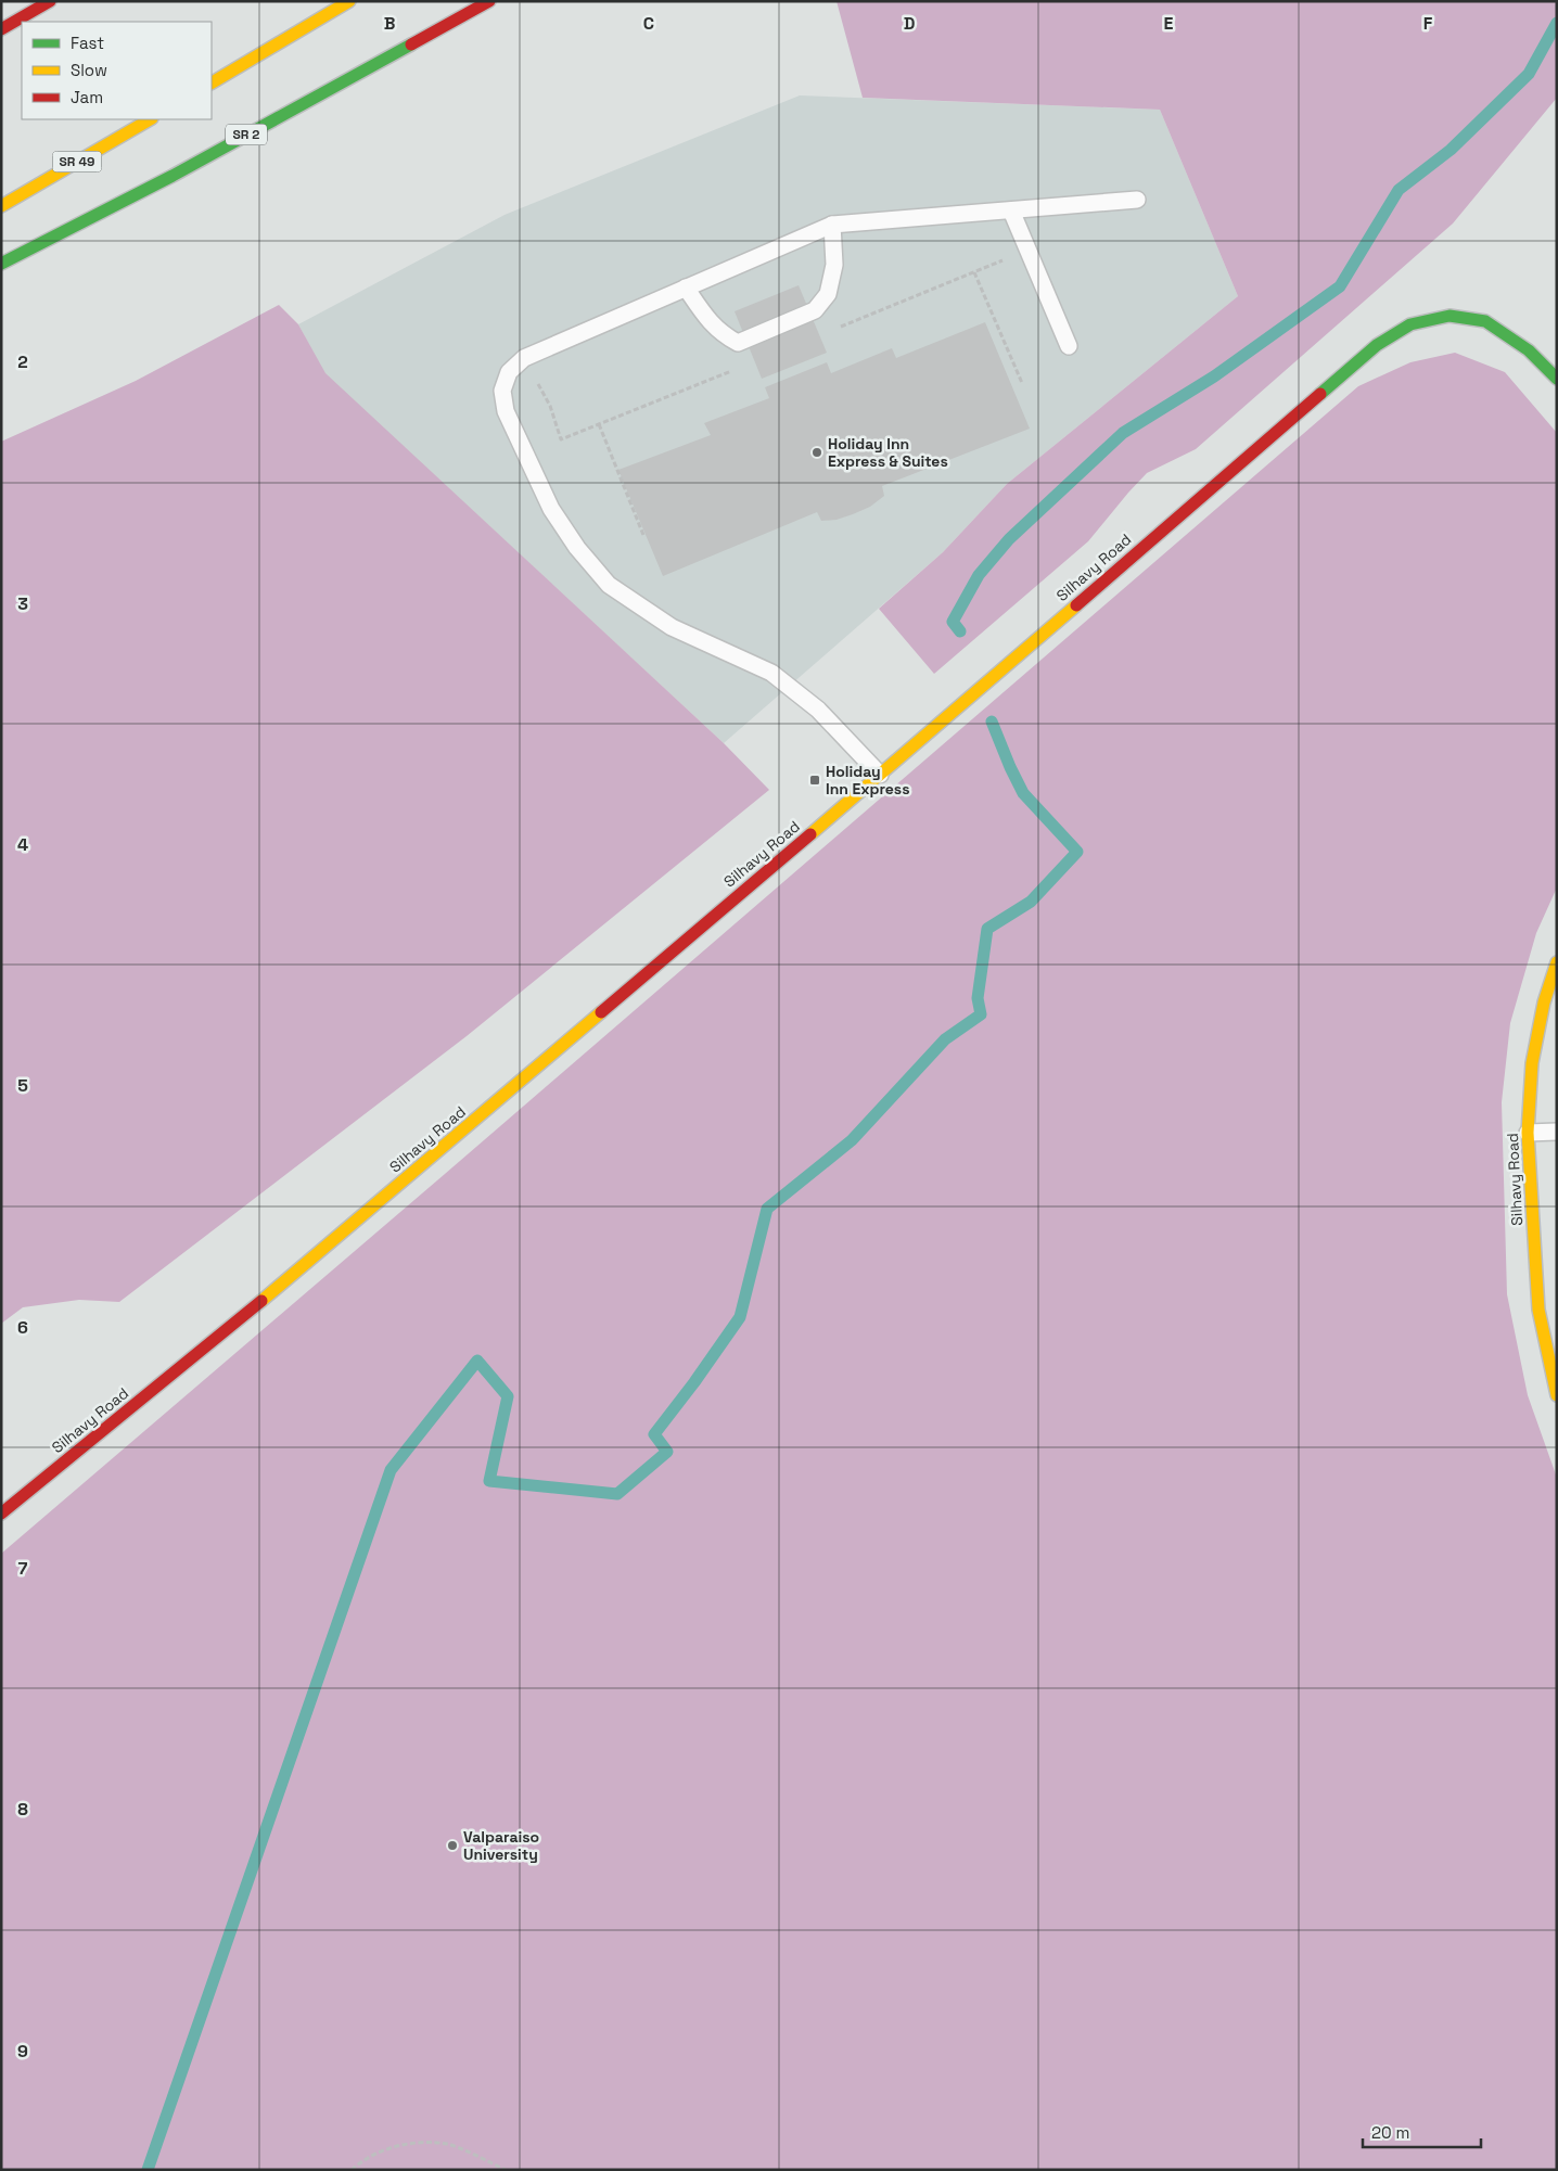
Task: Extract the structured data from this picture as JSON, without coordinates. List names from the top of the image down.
{
  "streets": {
    "main road": ["SR 2", "SR 49", "Silhavy Road"]
  },
  "places": {
    "other": ["Holiday Inn Express & Suites", "Valparaiso University"],
    "transit": ["Holiday Inn Express"]
  },
  "legend": ["Fast", "Slow", "Jam"],
  "scale_bar": "20 m",
  "grid": {
    "columns": [
      "B",
      "C",
      "D",
      "E",
      "F"
    ],
    "rows": [
      "2",
      "3",
      "4",
      "5",
      "6",
      "7",
      "8",
      "9"
    ]
  }
}
